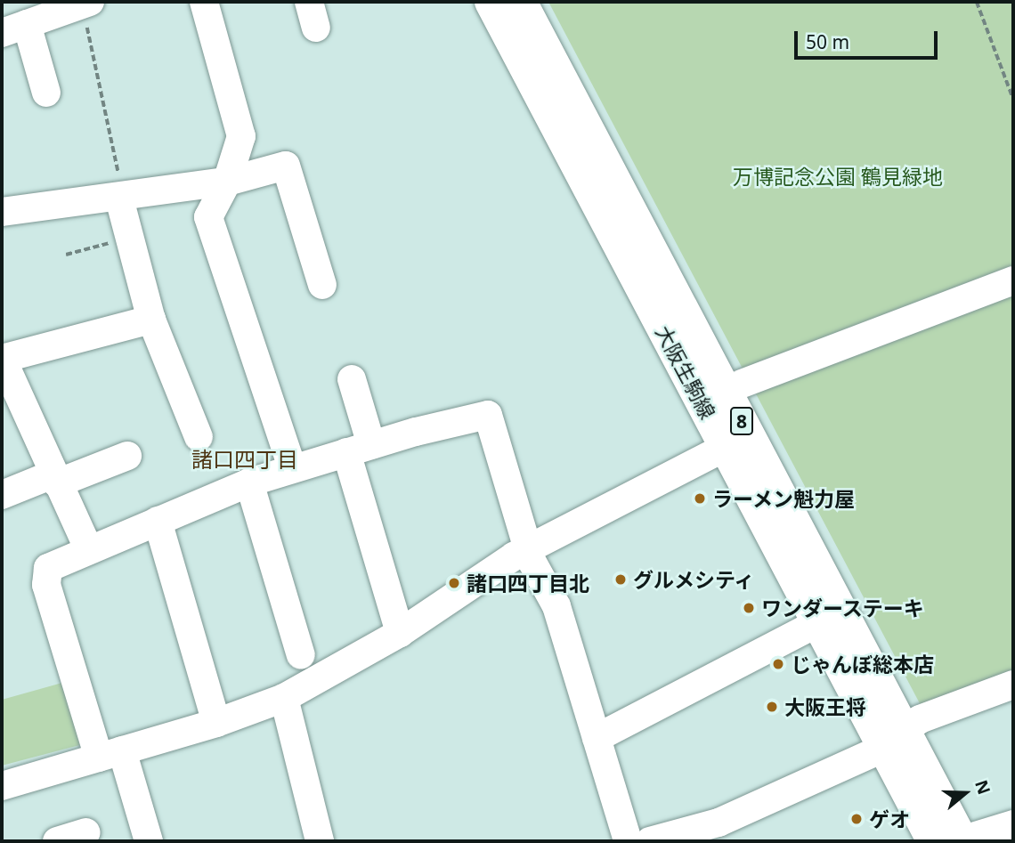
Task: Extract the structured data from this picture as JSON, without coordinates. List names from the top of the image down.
{
  "streets": {
    "main road": ["大阪生駒線", "8"]
  },
  "districts": ["諸口四丁目"],
  "parks": ["万博記念公園 鶴見緑地"],
  "places": [
    "ラーメン魁力屋",
    "グルメシティ",
    "諸口四丁目北",
    "ワンダーステーキ",
    "じゃんぼ総本店",
    "大阪王将",
    "ゲオ"
  ],
  "scale_bar": "50 m",
  "north": "right"
}
